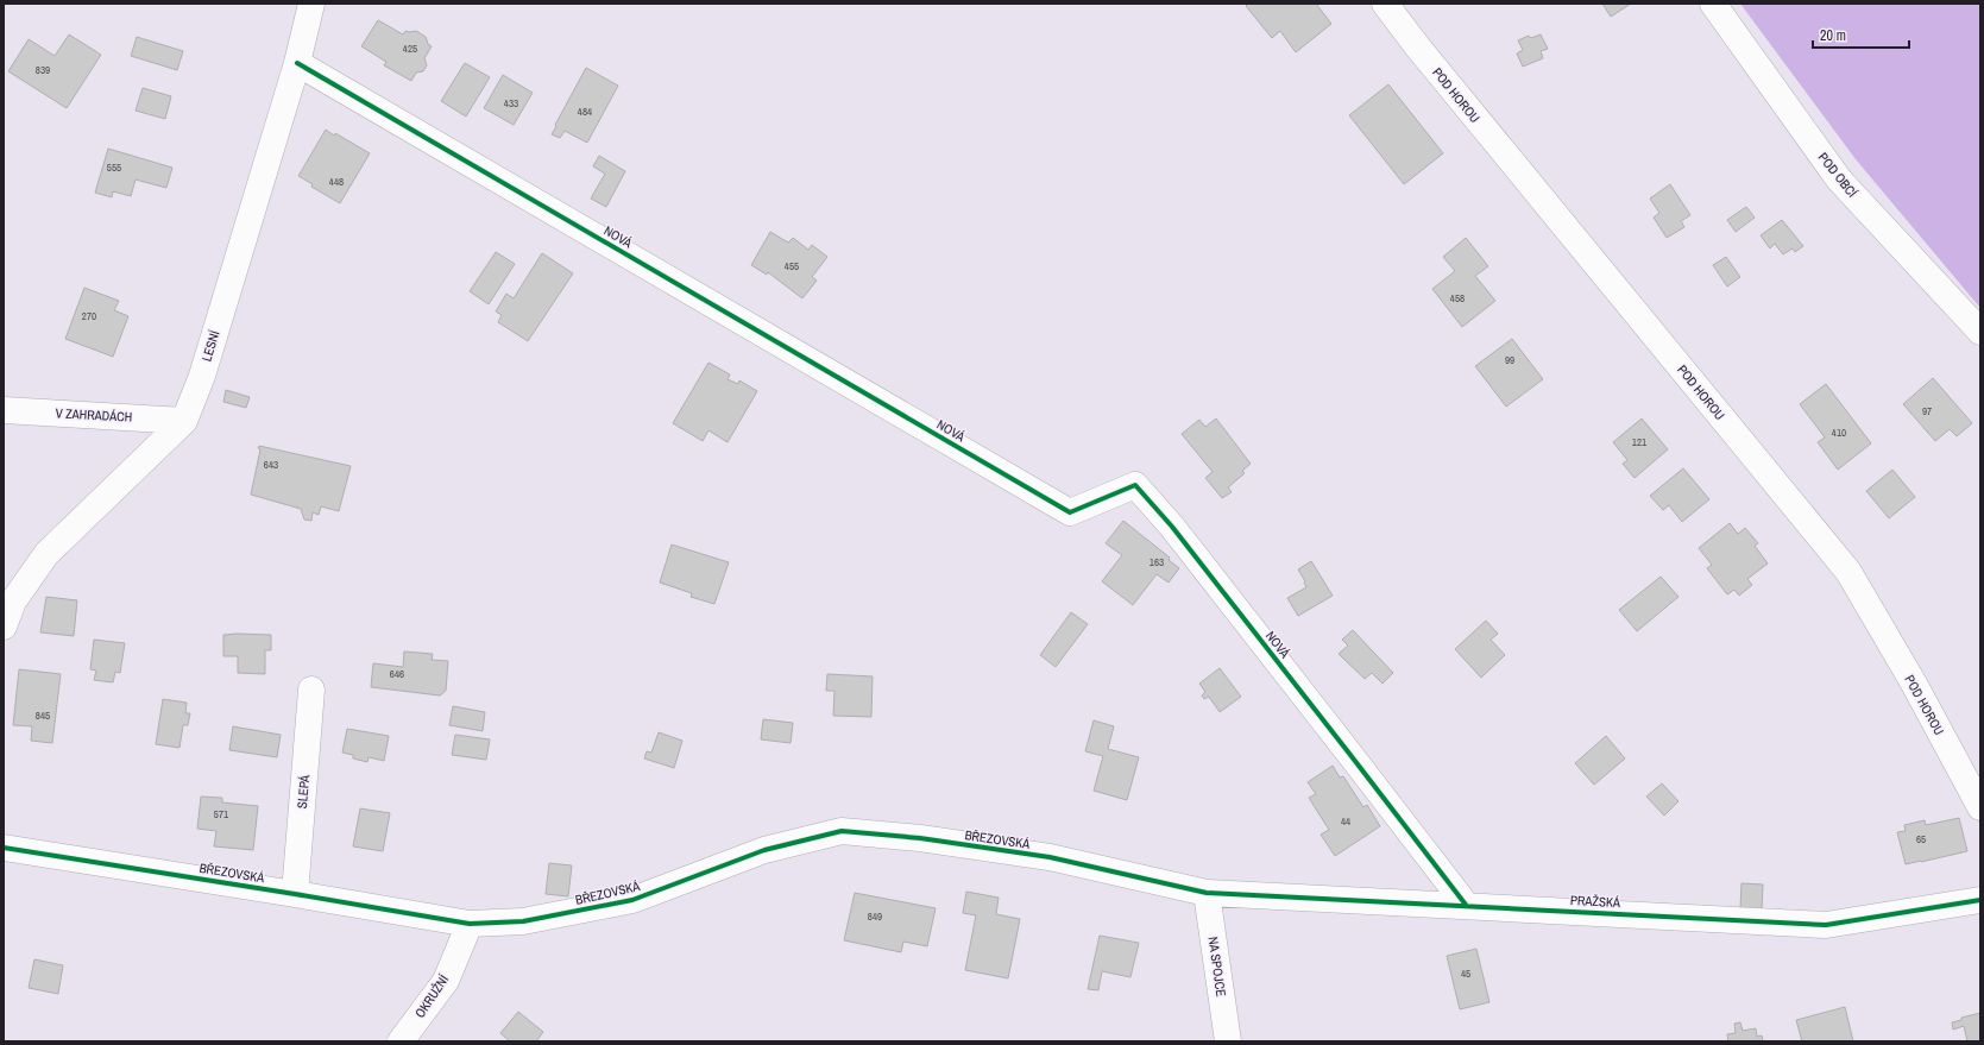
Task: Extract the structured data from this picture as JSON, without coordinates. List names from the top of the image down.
{
  "streets": {
    "street": [
      "POD HOROU",
      "POD OBCÍ",
      "NOVÁ",
      "LESNÍ",
      "V ZAHRADÁCH",
      "SLEPÁ",
      "BŘEZOVSKÁ",
      "PRAŽSKÁ",
      "NA SPOJCE",
      "OKRUŽNÍ"
    ]
  },
  "crossings": [
    ["NOVÁ", "LESNÍ"],
    ["NOVÁ", "PRAŽSKÁ"],
    ["LESNÍ", "V ZAHRADÁCH"],
    ["SLEPÁ", "BŘEZOVSKÁ"],
    ["BŘEZOVSKÁ", "PRAŽSKÁ"],
    ["BŘEZOVSKÁ", "NA SPOJCE"],
    ["BŘEZOVSKÁ", "OKRUŽNÍ"],
    ["PRAŽSKÁ", "NA SPOJCE"]
  ],
  "house_numbers": [
    "425",
    "839",
    "433",
    "484",
    "555",
    "448",
    "455",
    "458",
    "270",
    "99",
    "97",
    "410",
    "121",
    "643",
    "163",
    "646",
    "845",
    "571",
    "44",
    "65",
    "849",
    "45"
  ],
  "scale_bar": "20 m"
}
